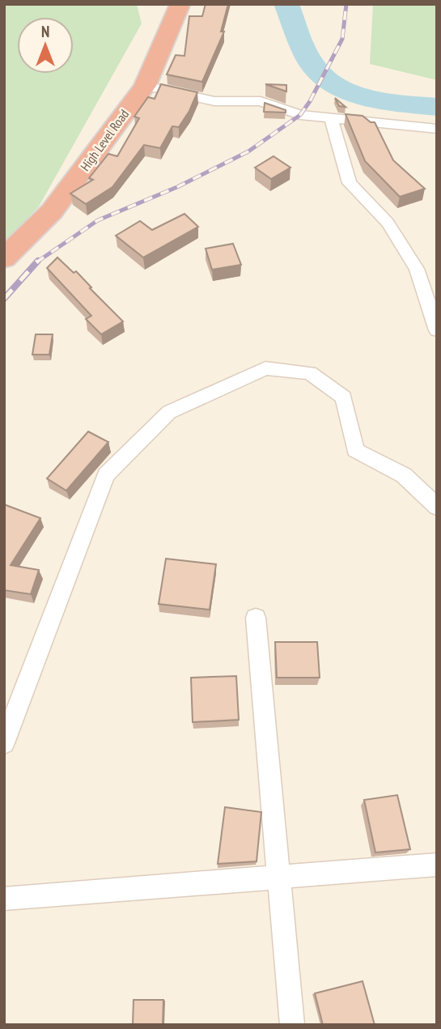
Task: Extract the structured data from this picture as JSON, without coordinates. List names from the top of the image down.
{
  "streets": {
    "highway": ["High Level Road"]
  },
  "north": "top"
}
